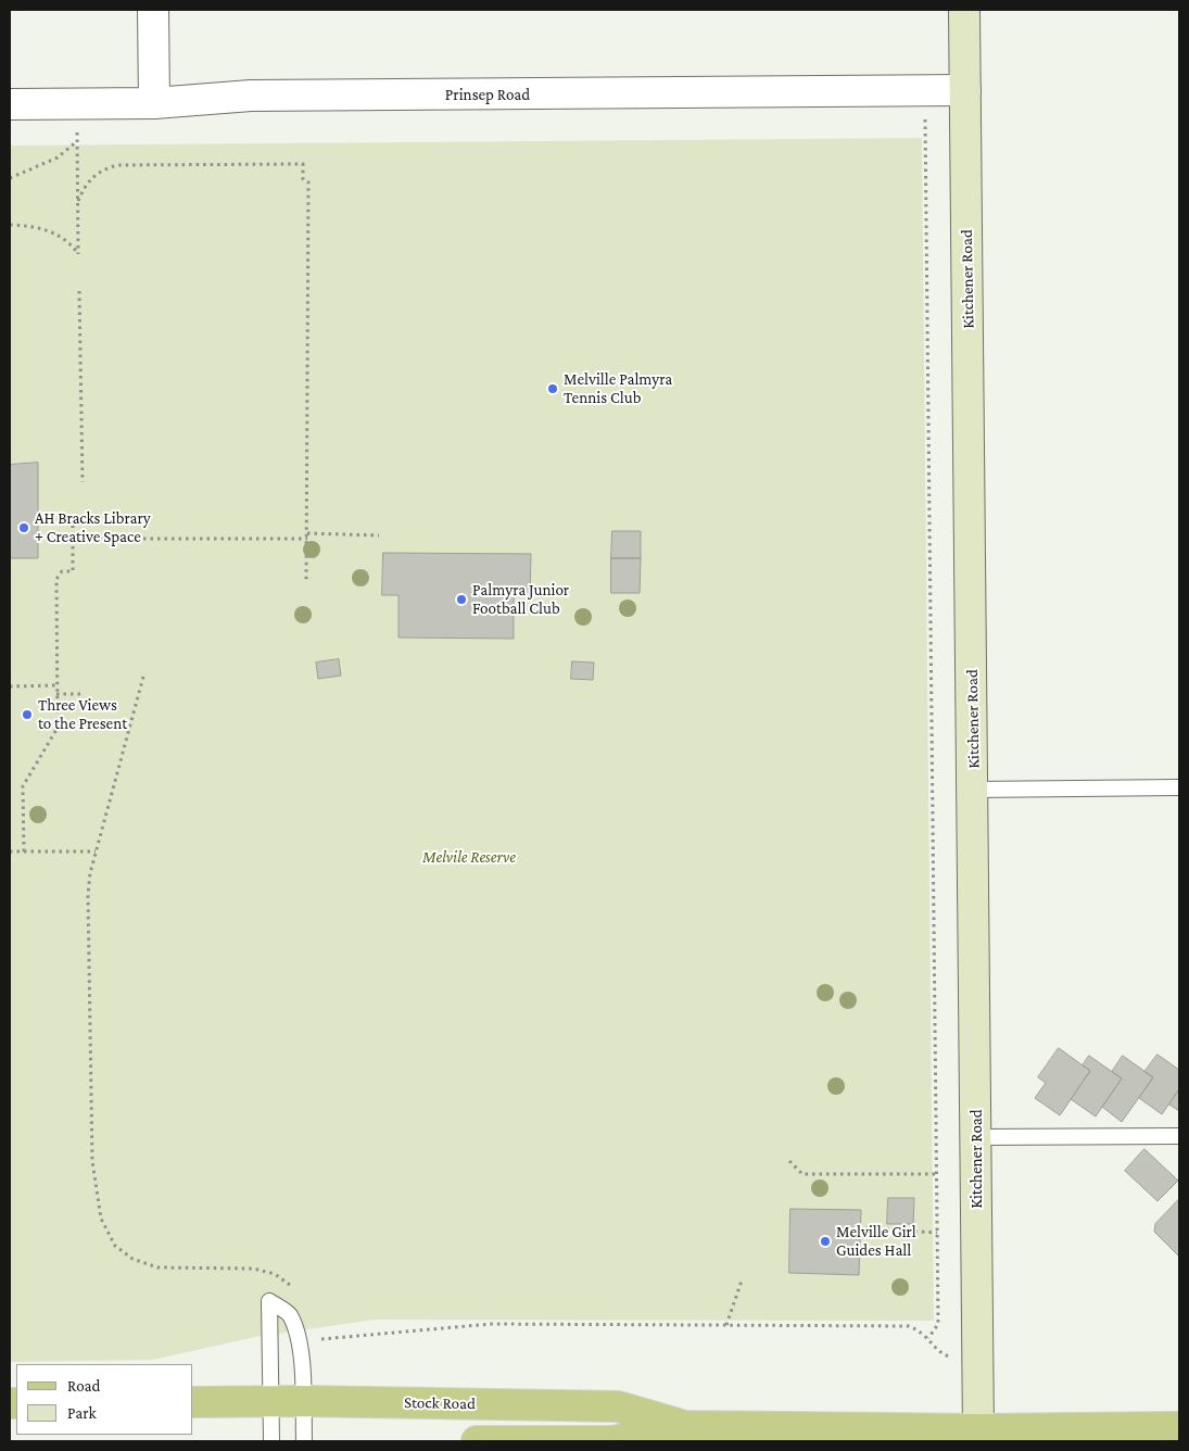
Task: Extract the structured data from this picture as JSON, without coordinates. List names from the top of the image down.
{
  "streets": {
    "main road": ["Stock Road"],
    "street": ["Prinsep Road", "Kitchener Road"]
  },
  "crossings": [
    ["Prinsep Road", "Kitchener Road"],
    ["Kitchener Road", "Stock Road"]
  ],
  "parks": ["Melvile Reserve"],
  "places": [
    "Melville Palmyra Tennis Club",
    "AH Bracks Library + Creative Space",
    "Palmyra Junior Football Club",
    "Three Views to the Present",
    "Melville Girl Guides Hall"
  ],
  "legend": ["Road", "Park"]
}
